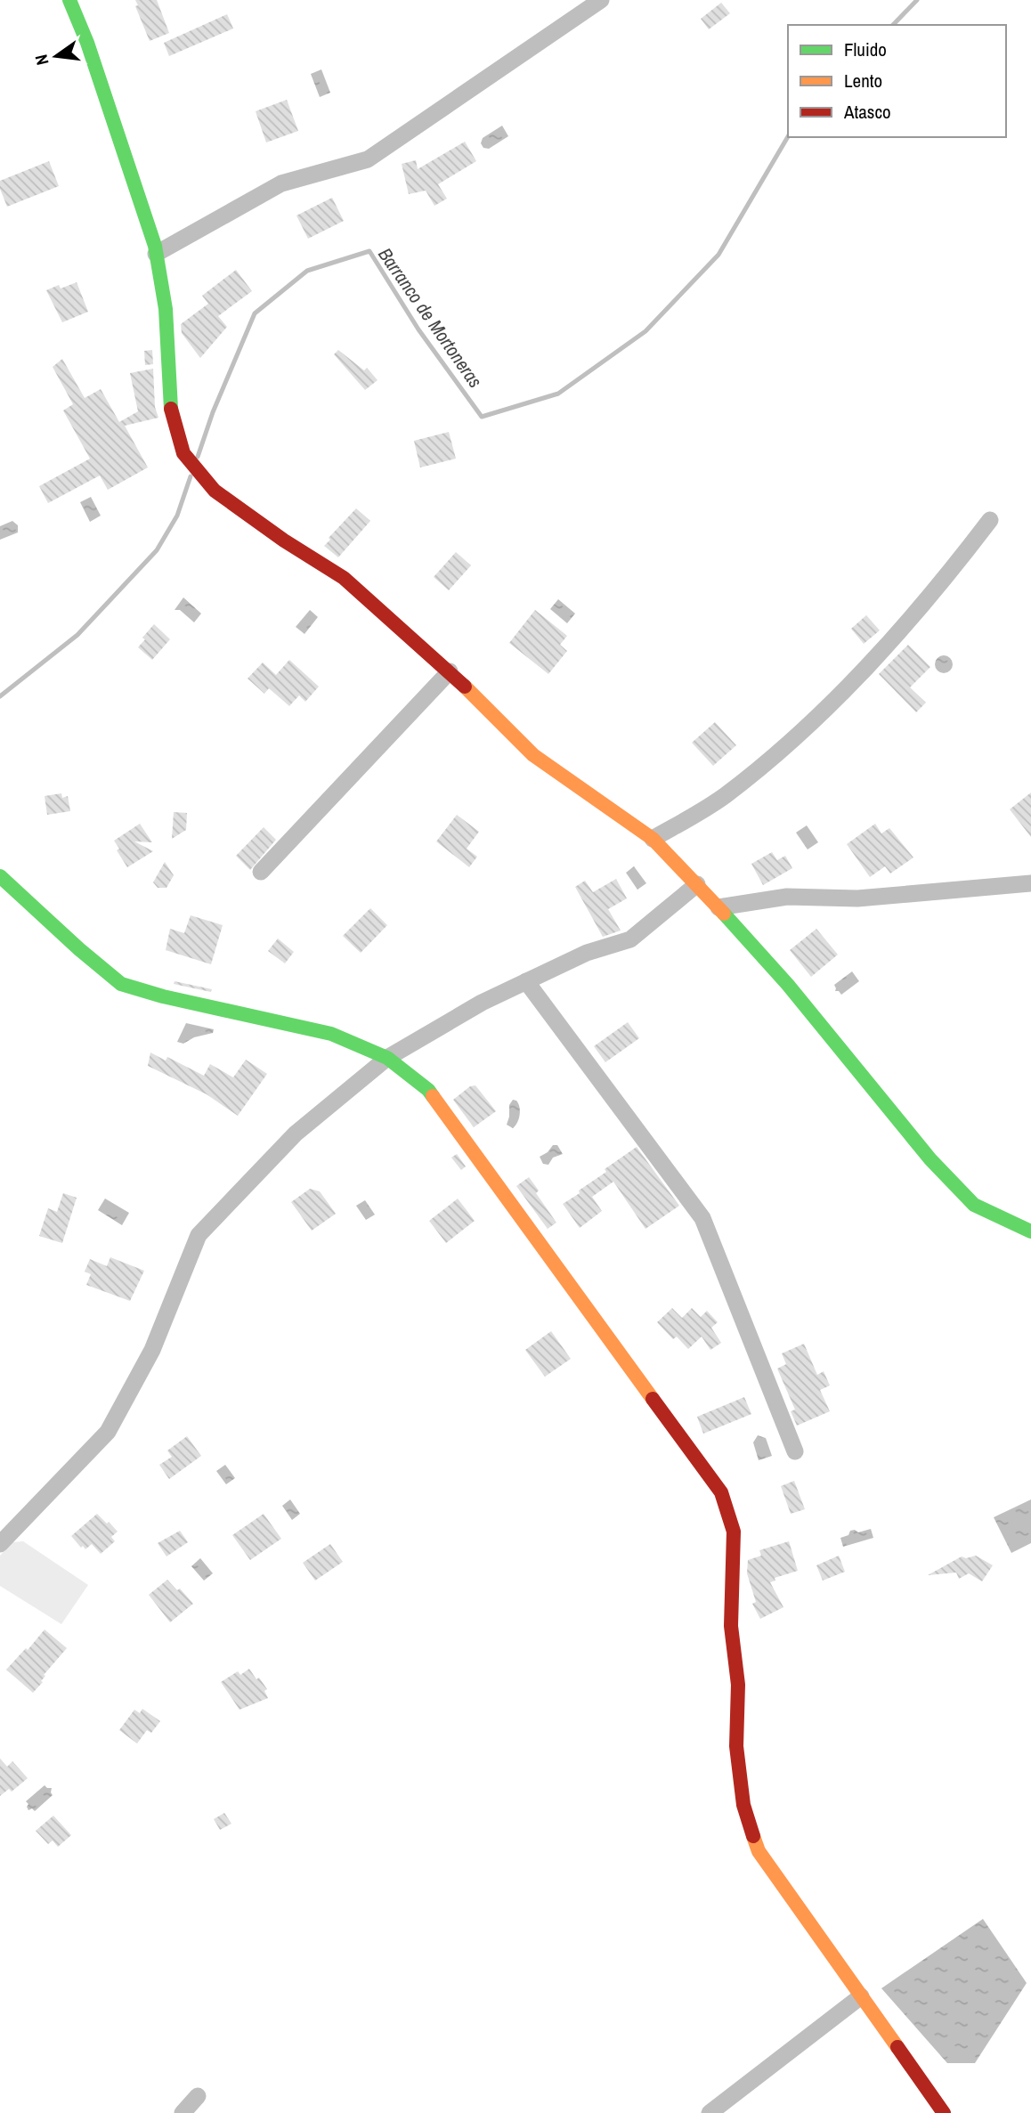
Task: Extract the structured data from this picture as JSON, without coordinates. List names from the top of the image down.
{
  "water": ["Barranco de Mortoneras"],
  "legend": ["Fluido", "Lento", "Atasco"],
  "north": "left"
}
